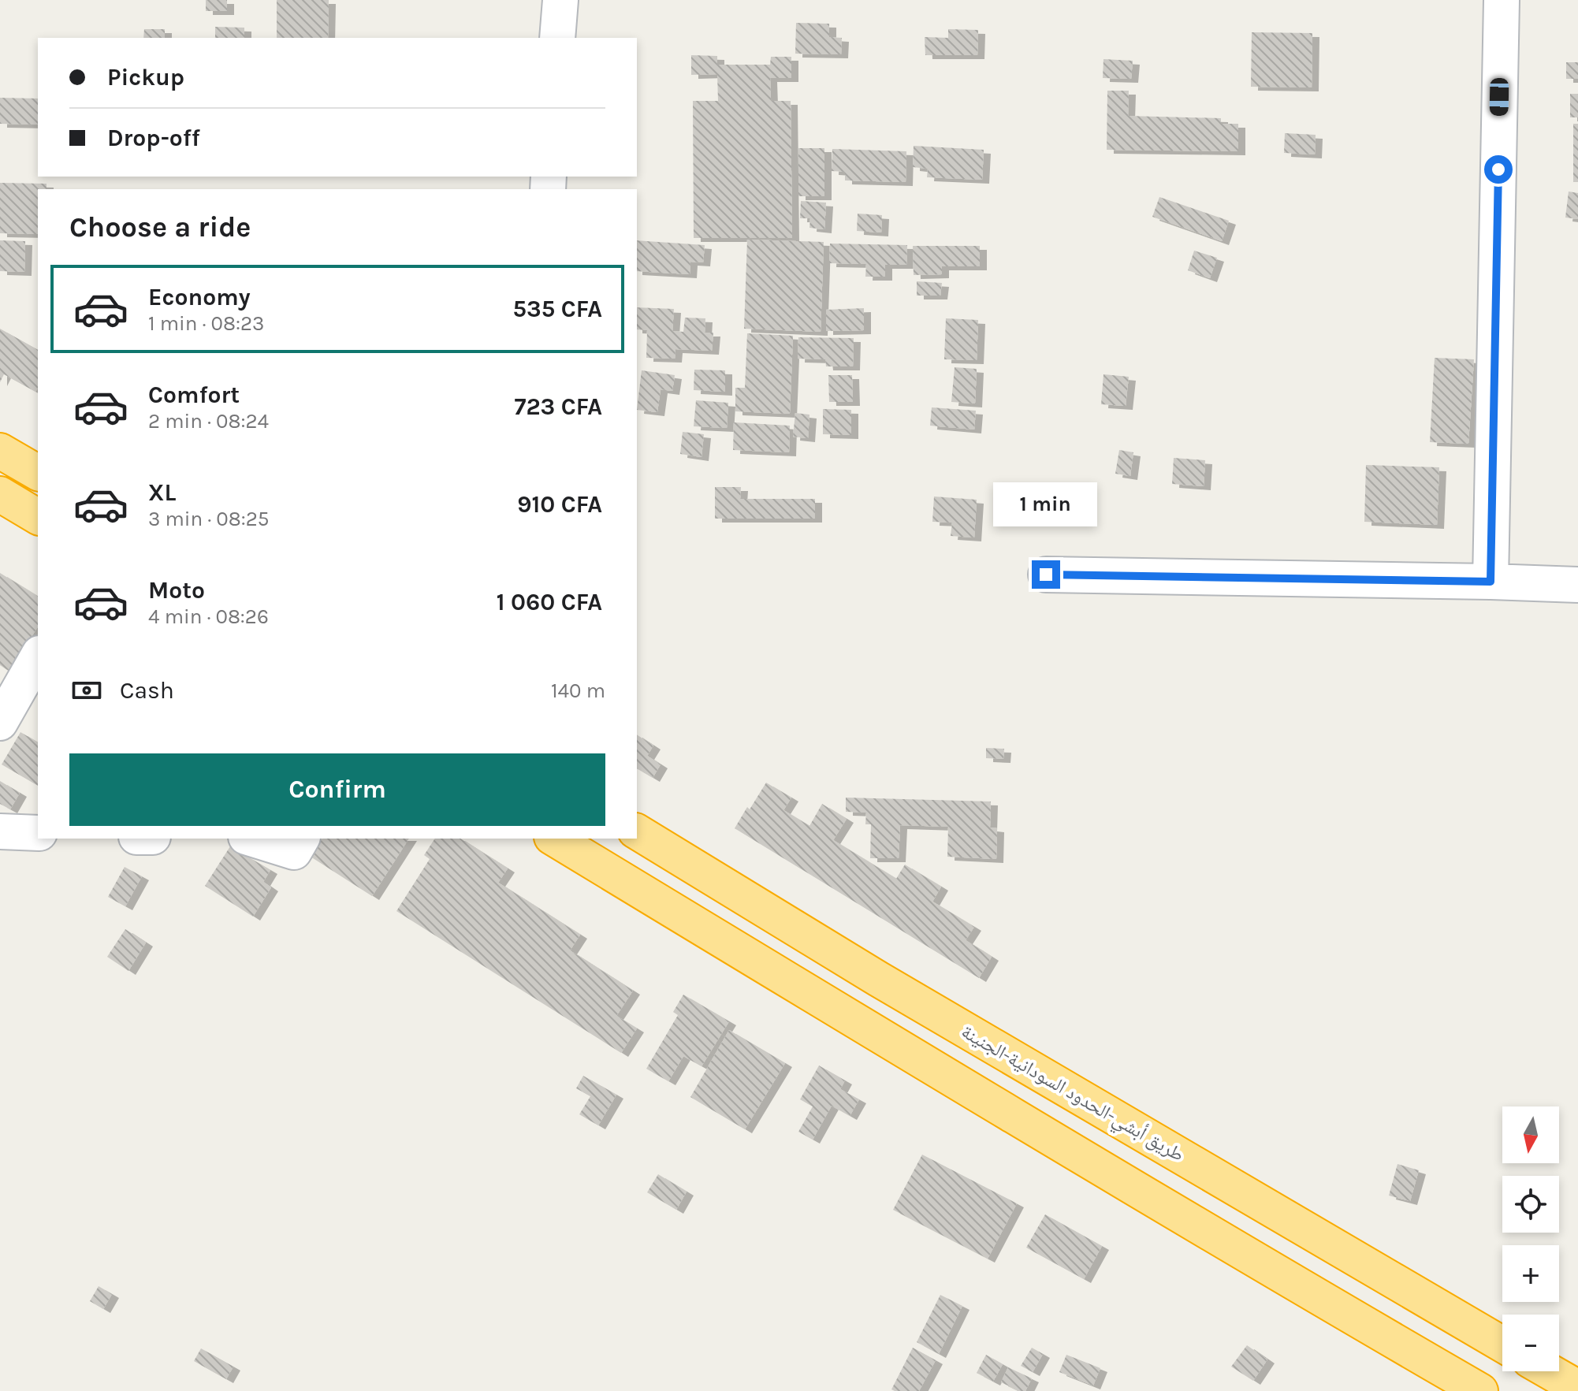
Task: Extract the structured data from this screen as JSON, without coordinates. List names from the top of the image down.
{
  "streets": {
    "highway": ["طريق أبشي-الحدود السودانية-الجنينة"]
  },
  "north": "bottom",
  "page": {
    "banner": ["Pickup", "Drop-off"],
    "heading": "Choose a ride",
    "list": [
      {
        "name": "Economy",
        "note": "1 min · 08:23",
        "value": "535 CFA"
      },
      {
        "name": "Comfort",
        "note": "2 min · 08:24",
        "value": "723 CFA"
      },
      {
        "name": "XL",
        "note": "3 min · 08:25",
        "value": "910 CFA"
      },
      {
        "name": "Moto",
        "note": "4 min · 08:26",
        "value": "1 060 CFA"
      }
    ],
    "bubble": "1 min",
    "pay": ["Cash", "140 m"],
    "buttons": "Confirm",
    "map_buttons": ["+", "−"]
  }
}
